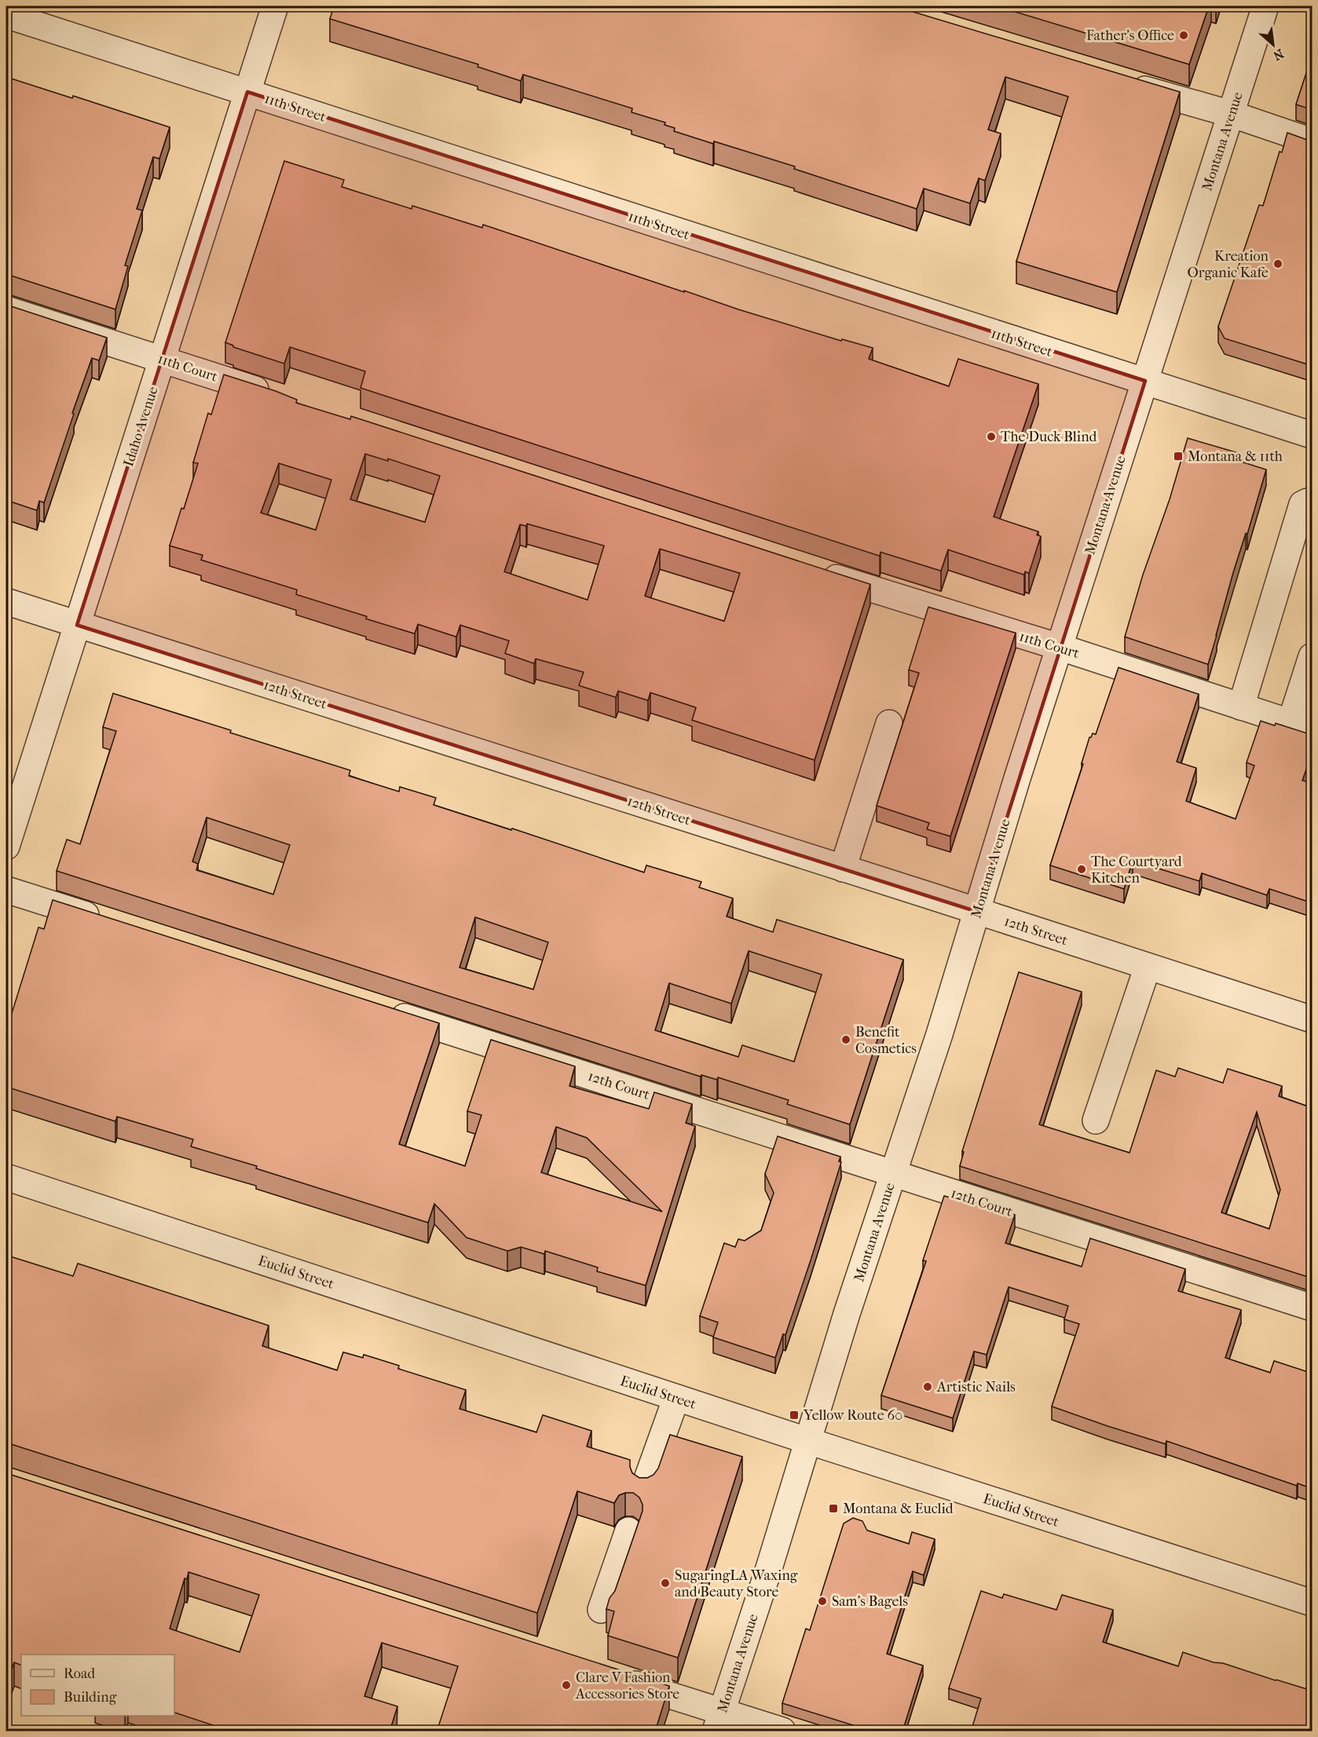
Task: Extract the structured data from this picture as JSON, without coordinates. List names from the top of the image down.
{
  "streets": {
    "street": [
      "11th Street",
      "Montana Avenue",
      "11th Court",
      "Idaho Avenue",
      "12th Street",
      "12th Court",
      "Euclid Street"
    ]
  },
  "crossings": [
    ["11th Street", "Montana Avenue"],
    ["11th Street", "Idaho Avenue"],
    ["Montana Avenue", "11th Court"],
    ["Montana Avenue", "12th Street"],
    ["Montana Avenue", "12th Court"],
    ["Montana Avenue", "Euclid Street"],
    ["11th Court", "Idaho Avenue"],
    ["Idaho Avenue", "12th Street"]
  ],
  "places": {
    "other": [
      "Father's Office",
      "Kreation Organic Kafe",
      "The Duck Blind",
      "The Courtyard Kitchen",
      "Benefit Cosmetics",
      "Artistic Nails",
      "SugaringLA Waxing and Beauty Store",
      "Sam's Bagels",
      "Clare V Fashion Accessories Store"
    ],
    "transit": ["Montana & 11th", "Yellow Route 60", "Montana & Euclid"]
  },
  "legend": ["Road", "Building"],
  "north": "bottom right"
}
